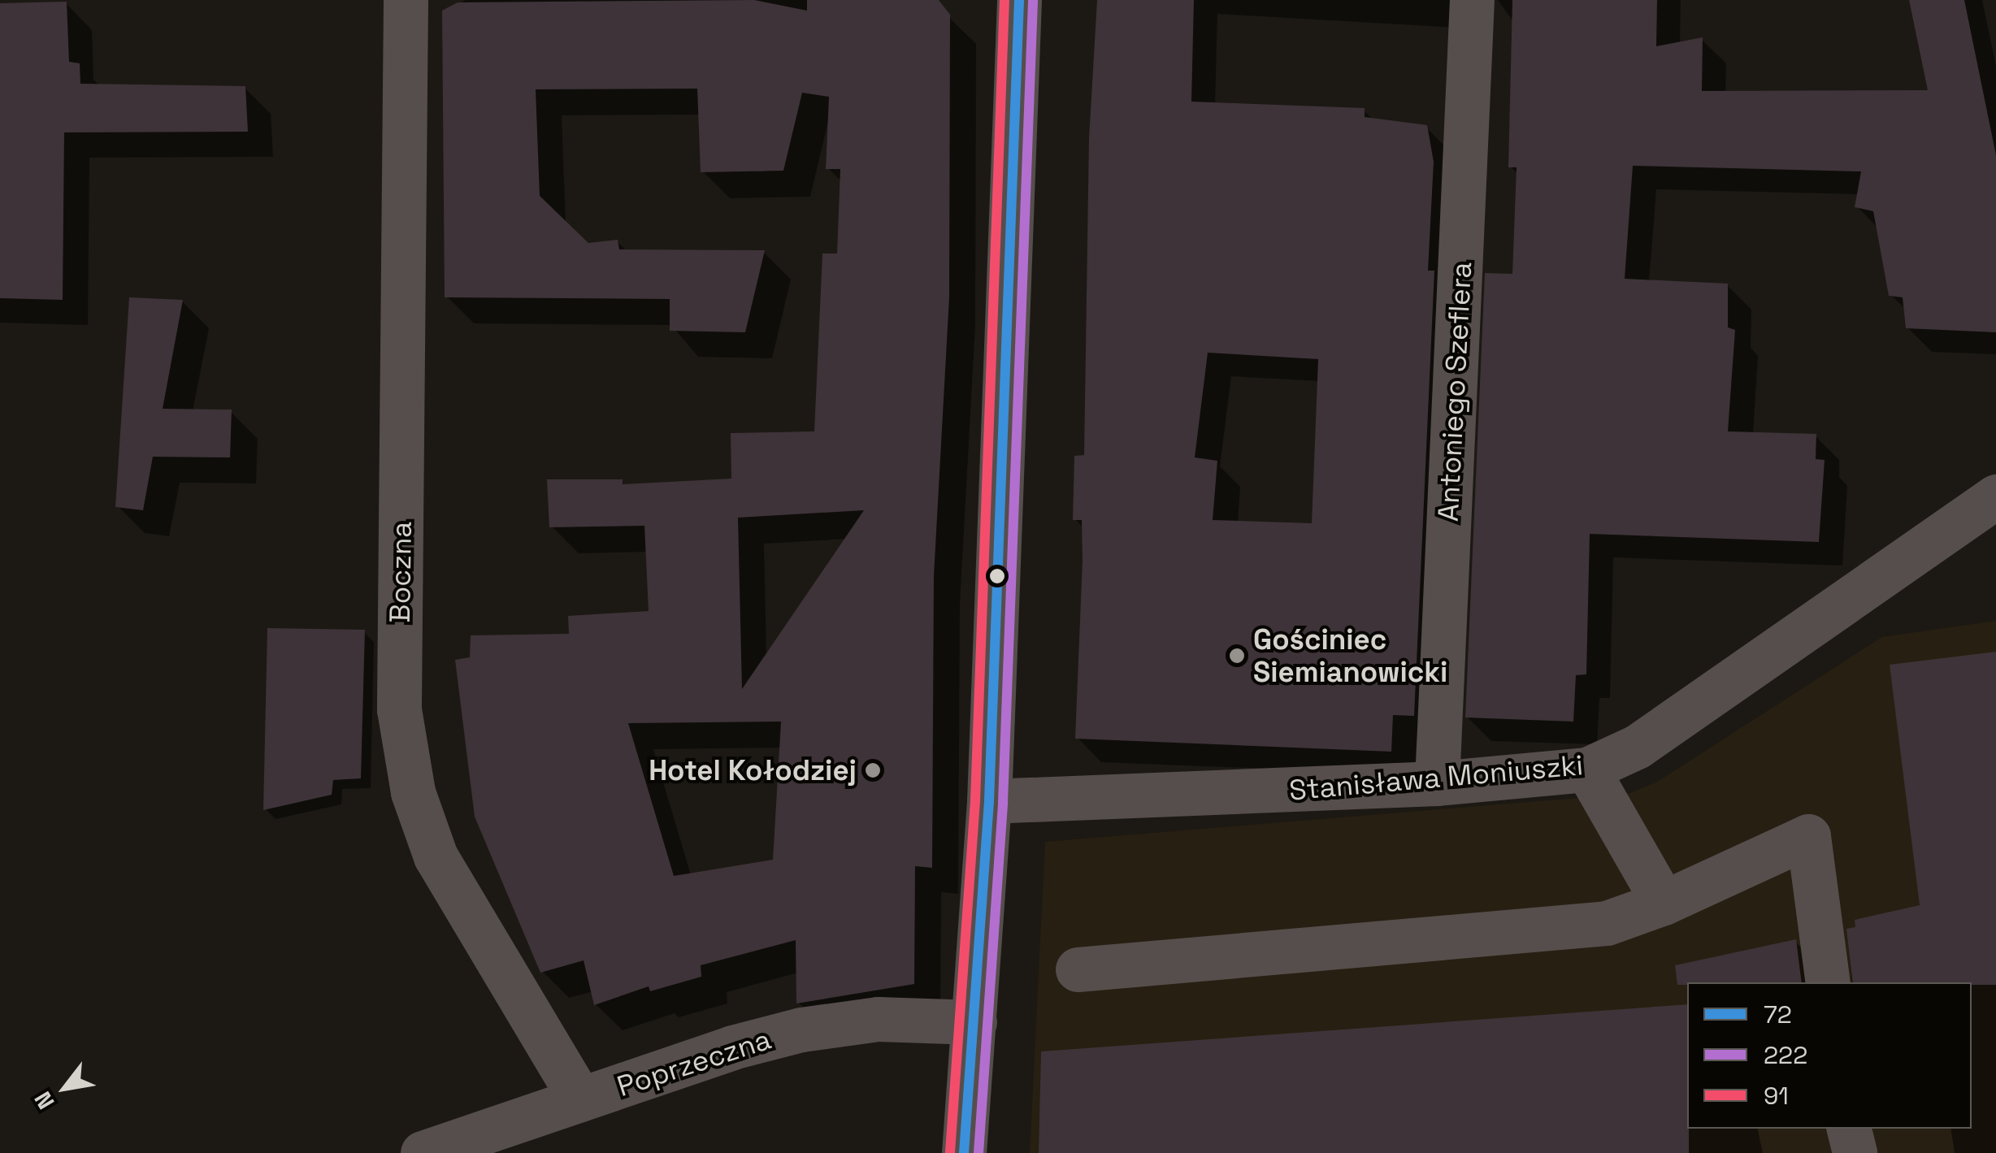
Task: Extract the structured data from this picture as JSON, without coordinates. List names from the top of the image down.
{
  "streets": {
    "street": [
      "Antoniego Szeflera",
      "Boczna",
      "Stanisława Moniuszki",
      "Poprzeczna"
    ]
  },
  "crossings": [
    ["Antoniego Szeflera", "Stanisława Moniuszki"],
    ["Boczna", "Poprzeczna"]
  ],
  "places": ["Gościniec Siemianowicki", "Hotel Kołodziej"],
  "lines": ["transit line 72", "transit line 91", "transit line 222"],
  "legend": ["72", "222", "91"],
  "north": "bottom left"
}
